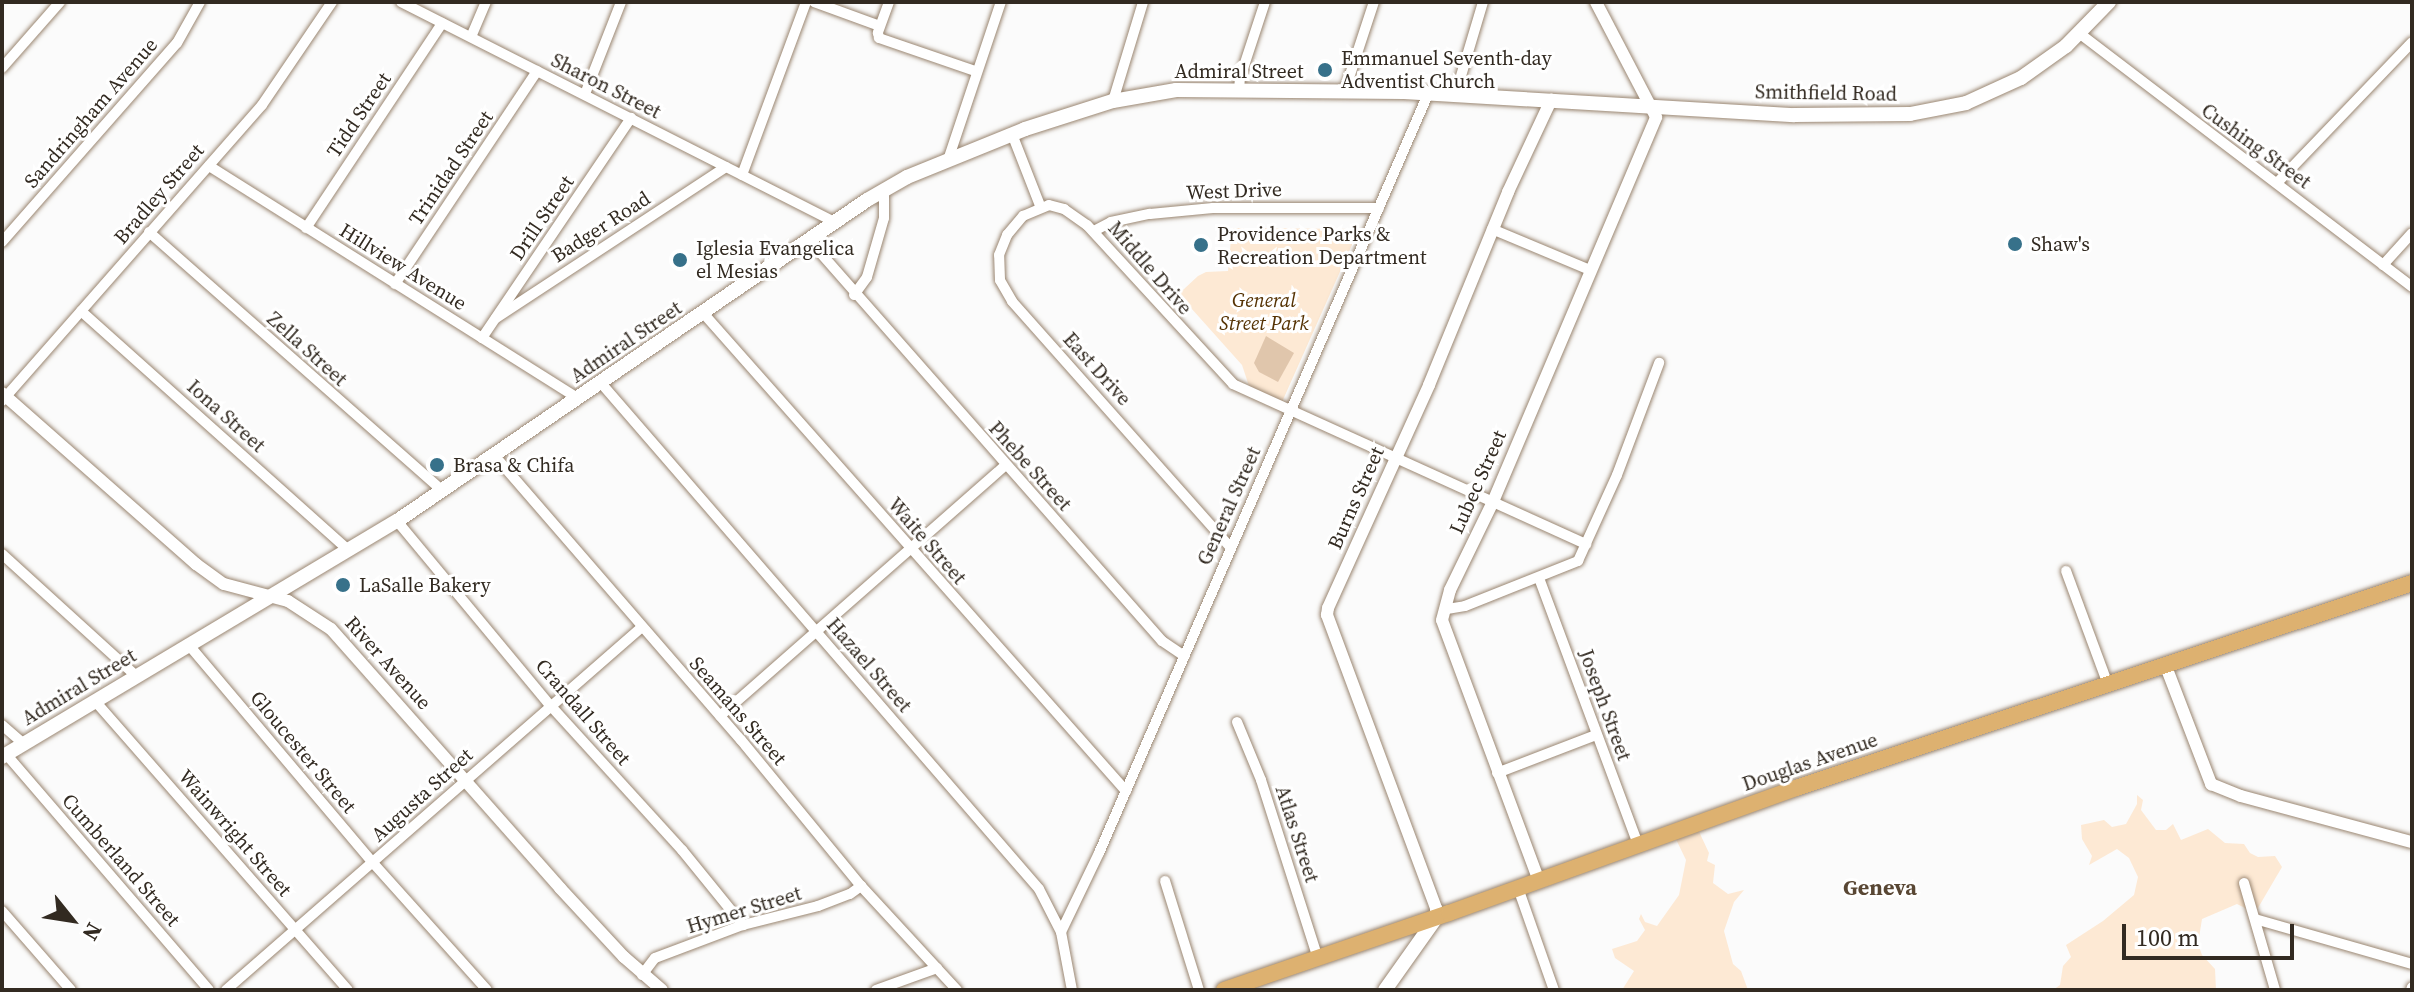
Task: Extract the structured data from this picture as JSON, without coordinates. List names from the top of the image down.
{
  "streets": {
    "main road": ["Admiral Street", "Smithfield Road", "Douglas Avenue"],
    "street": [
      "Sharon Street",
      "Sandringham Avenue",
      "Tidd Street",
      "Cushing Street",
      "Trinidad Street",
      "West Drive",
      "Bradley Street",
      "Drill Street",
      "Badger Road",
      "Hillview Avenue",
      "Middle Drive",
      "Zella Street",
      "East Drive",
      "Iona Street",
      "Phebe Street",
      "Lubec Street",
      "Burns Street",
      "General Street",
      "Waite Street",
      "River Avenue",
      "Hazael Street",
      "Joseph Street",
      "Seamans Street",
      "Crandall Street",
      "Gloucester Street",
      "Augusta Street",
      "Wainwright Street",
      "Atlas Street",
      "Cumberland Street",
      "Hymer Street"
    ]
  },
  "crossings": [
    ["Admiral Street", "Smithfield Road"],
    ["Admiral Street", "Hillview Avenue"],
    ["Admiral Street", "Zella Street"],
    ["Admiral Street", "Iona Street"],
    ["Admiral Street", "Phebe Street"],
    ["Admiral Street", "Lubec Street"],
    ["Admiral Street", "Burns Street"],
    ["Admiral Street", "General Street"],
    ["Admiral Street", "Waite Street"],
    ["Admiral Street", "River Avenue"],
    ["Admiral Street", "Hazael Street"],
    ["Admiral Street", "Seamans Street"],
    ["Admiral Street", "Crandall Street"],
    ["Admiral Street", "Gloucester Street"],
    ["Admiral Street", "Wainwright Street"],
    ["Admiral Street", "Cumberland Street"],
    ["Sharon Street", "Tidd Street"],
    ["Sharon Street", "Trinidad Street"],
    ["Sharon Street", "Drill Street"],
    ["Sharon Street", "Badger Road"],
    ["Smithfield Road", "Cushing Street"],
    ["Smithfield Road", "Lubec Street"],
    ["Tidd Street", "Hillview Avenue"],
    ["Trinidad Street", "Hillview Avenue"],
    ["West Drive", "Middle Drive"],
    ["West Drive", "General Street"],
    ["Bradley Street", "Hillview Avenue"],
    ["Bradley Street", "Zella Street"],
    ["Bradley Street", "Iona Street"],
    ["Bradley Street", "River Avenue"],
    ["Drill Street", "Badger Road"],
    ["Drill Street", "Hillview Avenue"],
    ["Middle Drive", "East Drive"],
    ["Middle Drive", "Lubec Street"],
    ["Middle Drive", "Burns Street"],
    ["Middle Drive", "General Street"],
    ["East Drive", "General Street"],
    ["Phebe Street", "General Street"],
    ["Lubec Street", "Douglas Avenue"],
    ["Burns Street", "Douglas Avenue"],
    ["General Street", "Waite Street"],
    ["General Street", "Hazael Street"],
    ["River Avenue", "Augusta Street"],
    ["River Avenue", "Hymer Street"],
    ["Joseph Street", "Douglas Avenue"],
    ["Seamans Street", "Augusta Street"],
    ["Seamans Street", "Hymer Street"],
    ["Crandall Street", "Augusta Street"],
    ["Crandall Street", "Hymer Street"],
    ["Gloucester Street", "Augusta Street"],
    ["Douglas Avenue", "Atlas Street"],
    ["Augusta Street", "Wainwright Street"]
  ],
  "districts": ["Geneva"],
  "parks": ["General Street Park"],
  "places": [
    "Emmanuel Seventh-day Adventist Church",
    "Shaw's",
    "Providence Parks & Recreation Department",
    "Iglesia Evangelica el Mesias",
    "Brasa & Chifa",
    "LaSalle Bakery"
  ],
  "scale_bar": "100 m",
  "north": "bottom right"
}
